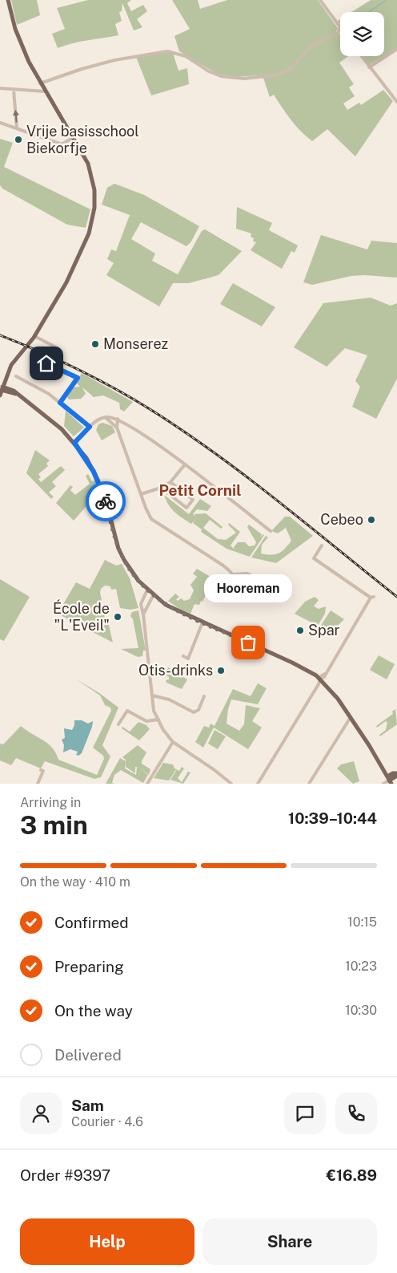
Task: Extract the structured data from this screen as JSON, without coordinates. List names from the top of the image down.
{
  "districts": ["Petit Cornil"],
  "places": [
    "Vrije basisschool Biekorfje",
    "Monserez",
    "Cebeo",
    "École de \"L'Eveil\"",
    "Spar",
    "Hooreman",
    "Otis-drinks"
  ],
  "page": {
    "bubble": "Hooreman",
    "heading": ["3 min", "Arriving in", "10:39–10:44"],
    "panel": [
      "Sam",
      "Courier · 4.6",
      "Order #9397",
      "€16.89"
    ],
    "bar": "On the way · 410 m",
    "list": [
      ["Confirmed", "10:15"],
      ["Preparing", "10:23"],
      ["On the way", "10:30"],
      "Delivered"
    ],
    "buttons": ["Help", "Share"]
  }
}
